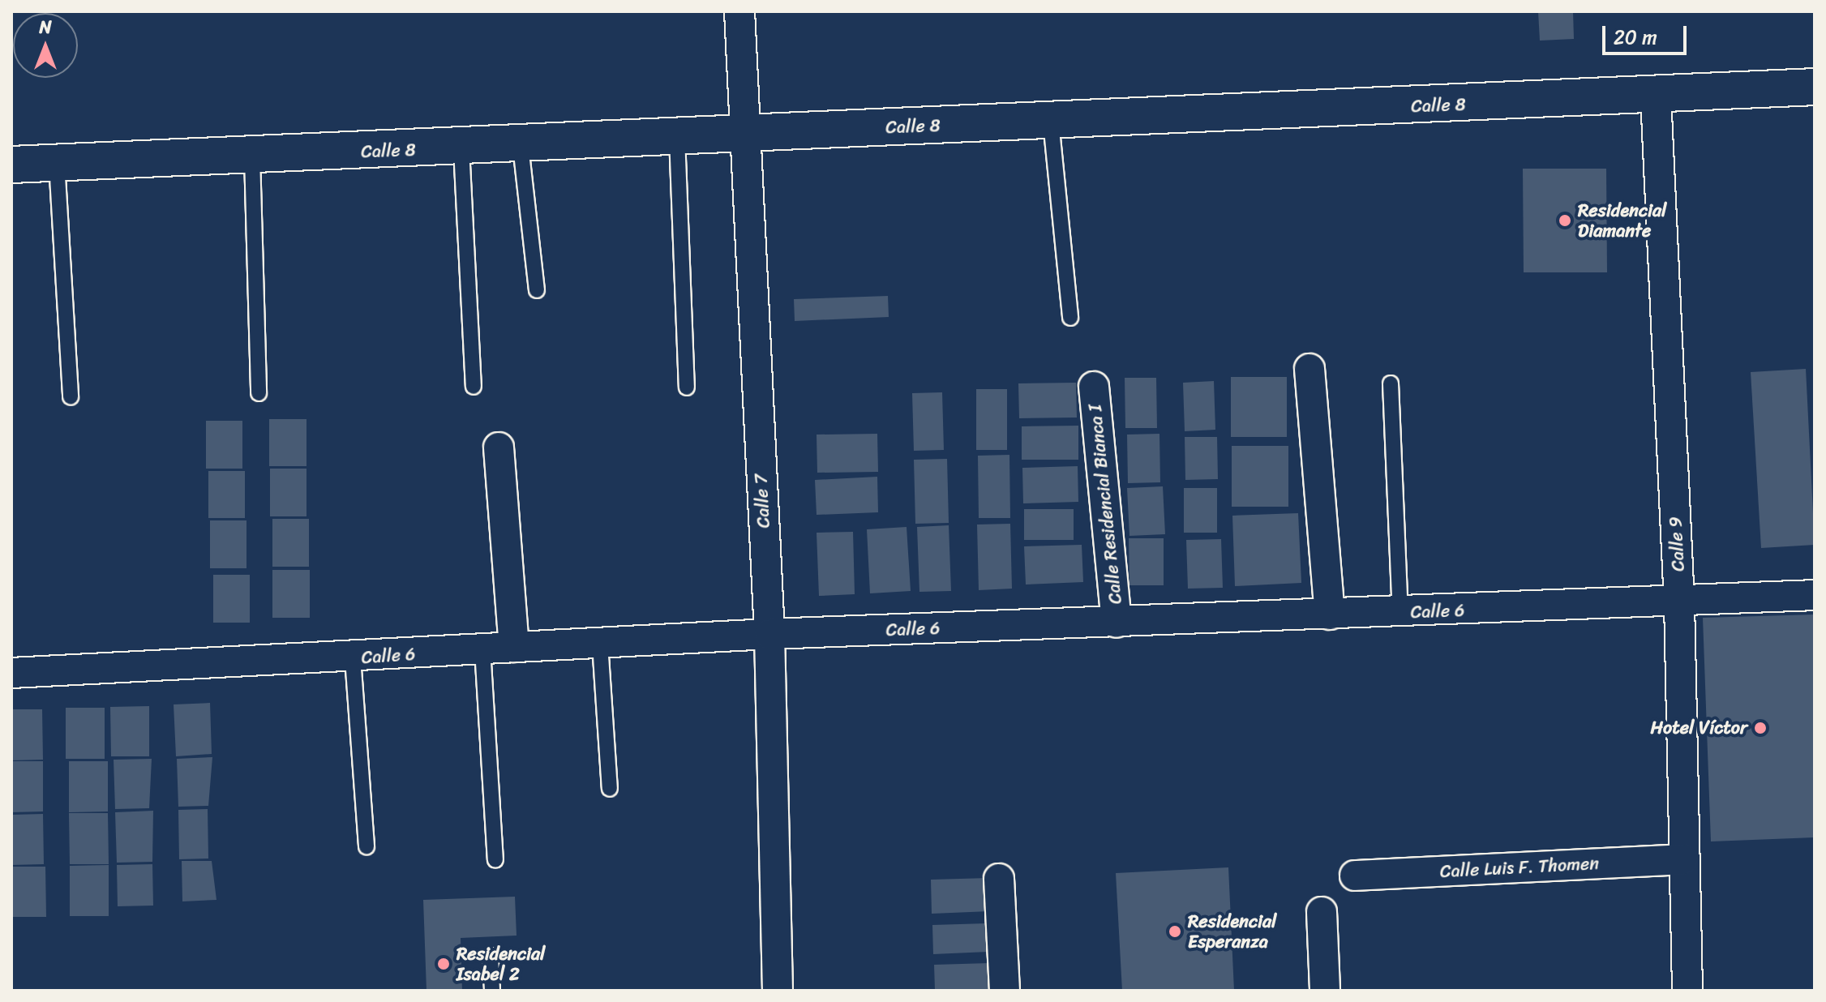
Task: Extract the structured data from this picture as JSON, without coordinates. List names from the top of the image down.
{
  "streets": {
    "street": [
      "Calle 8",
      "Calle 7",
      "Calle Residencial Bianca I",
      "Calle 9",
      "Calle 6",
      "Calle Luis F. Thomen"
    ]
  },
  "crossings": [
    ["Calle 8", "Calle 7"],
    ["Calle 8", "Calle 9"],
    ["Calle 7", "Calle 6"],
    ["Calle Residencial Bianca I", "Calle 6"],
    ["Calle 9", "Calle 6"],
    ["Calle 9", "Calle Luis F. Thomen"]
  ],
  "places": [
    "Residencial Diamante",
    "Hotel Víctor",
    "Residencial Esperanza",
    "Residencial Isabel 2"
  ],
  "scale_bar": "20 m",
  "north": "top"
}
